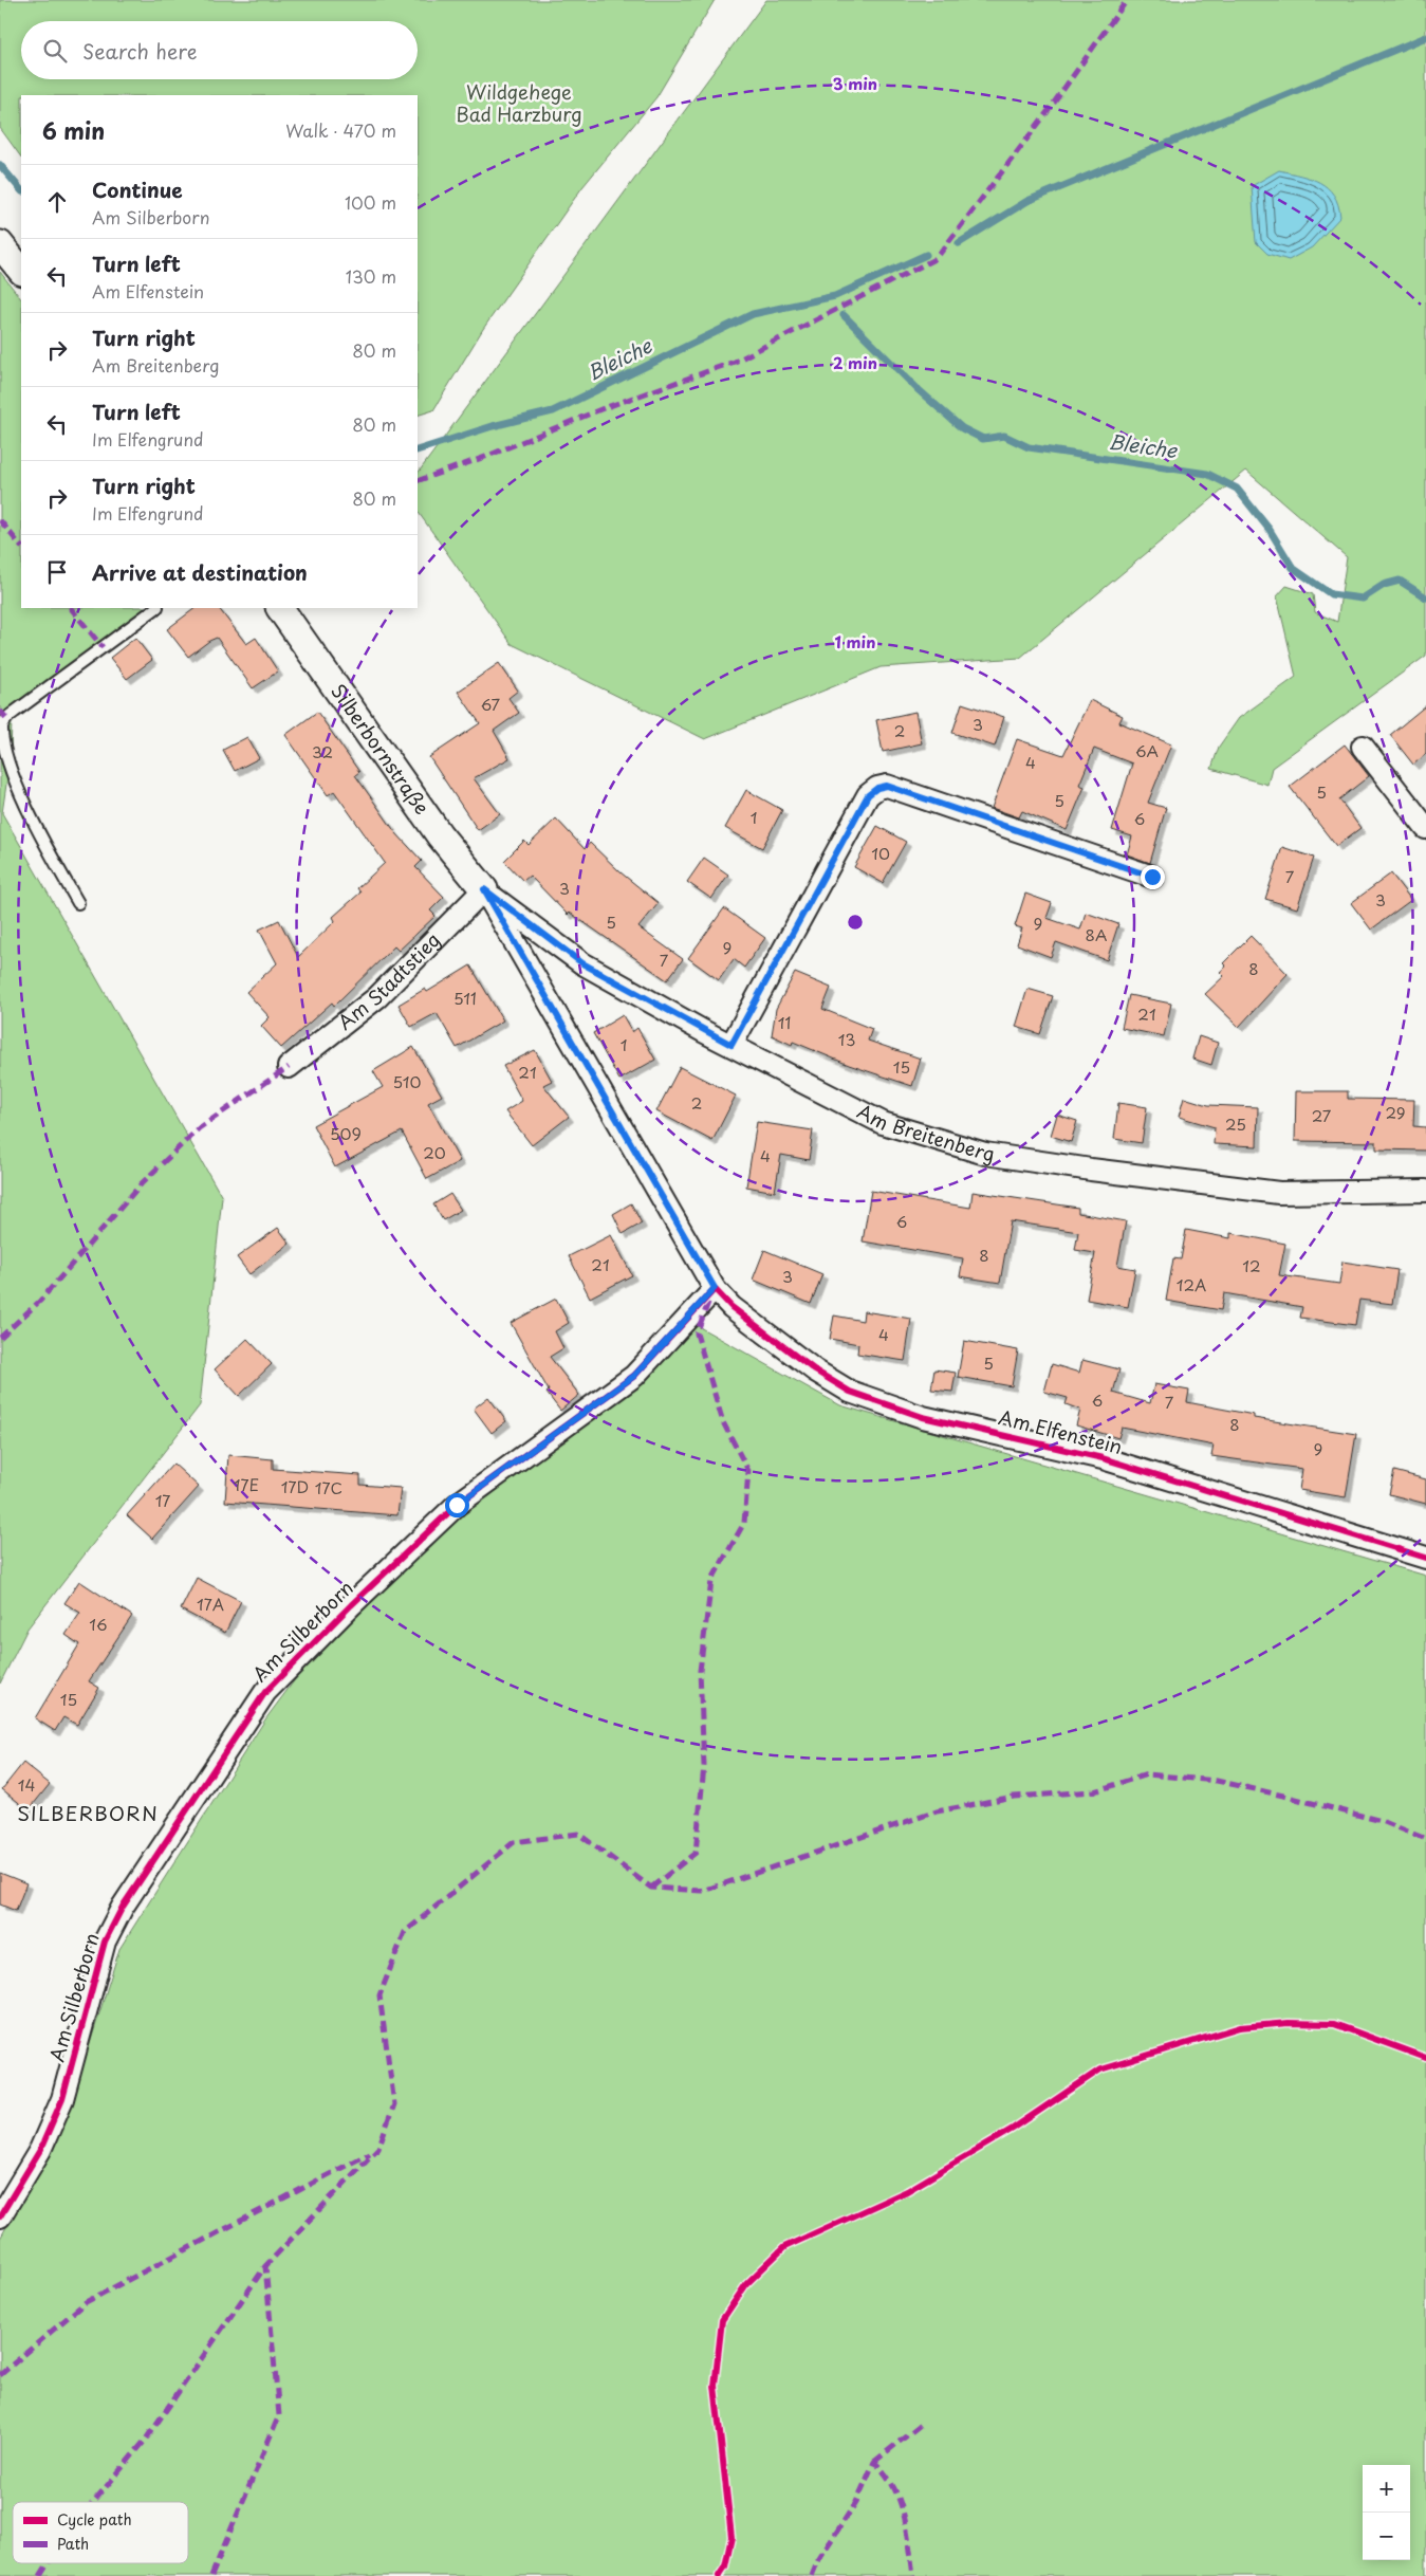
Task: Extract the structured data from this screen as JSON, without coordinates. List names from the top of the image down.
{
  "streets": {
    "street": [
      "Silberbornstraße",
      "Am Stadtstieg",
      "Am Breitenberg",
      "Am Elfenstein",
      "Am Silberborn"
    ]
  },
  "crossings": [
    ["Silberbornstraße", "Am Stadtstieg"],
    ["Silberbornstraße", "Am Breitenberg"],
    ["Silberbornstraße", "Am Elfenstein"],
    ["Am Stadtstieg", "Am Breitenberg"],
    ["Am Stadtstieg", "Am Elfenstein"],
    ["Am Breitenberg", "Am Elfenstein"],
    ["Am Elfenstein", "Am Silberborn"]
  ],
  "districts": ["SILBERBORN"],
  "water": ["Bleiche"],
  "parks": ["Wildgehege Bad Harzburg"],
  "house_numbers": [
    "67",
    "3",
    "2",
    "6A",
    "32",
    "4",
    "5",
    "5",
    "1",
    "6",
    "10",
    "7",
    "3",
    "3",
    "5",
    "9",
    "8A",
    "9",
    "7",
    "8",
    "511",
    "21",
    "11",
    "13",
    "1",
    "15",
    "21",
    "510",
    "2",
    "29",
    "27",
    "25",
    "509",
    "20",
    "4",
    "6",
    "8",
    "21",
    "12",
    "3",
    "12A",
    "4",
    "5",
    "6",
    "7",
    "8",
    "9",
    "17E",
    "17D",
    "17C",
    "17",
    "17A",
    "16",
    "15",
    "14"
  ],
  "legend": ["Cycle path", "Path"],
  "page": {
    "search": "Search here",
    "heading": ["6 min", "Walk · 470 m"],
    "list": [
      ["Continue", "Am Silberborn", "100 m"],
      ["Turn left", "Am Elfenstein", "130 m"],
      ["Turn right", "Am Breitenberg", "80 m"],
      ["Turn left", "Im Elfengrund", "80 m"],
      ["Turn right", "Im Elfengrund", "80 m"],
      "Arrive at destination"
    ],
    "map_buttons": ["+", "−"]
  },
  "rings": ["3 min", "2 min", "1 min"]
}
